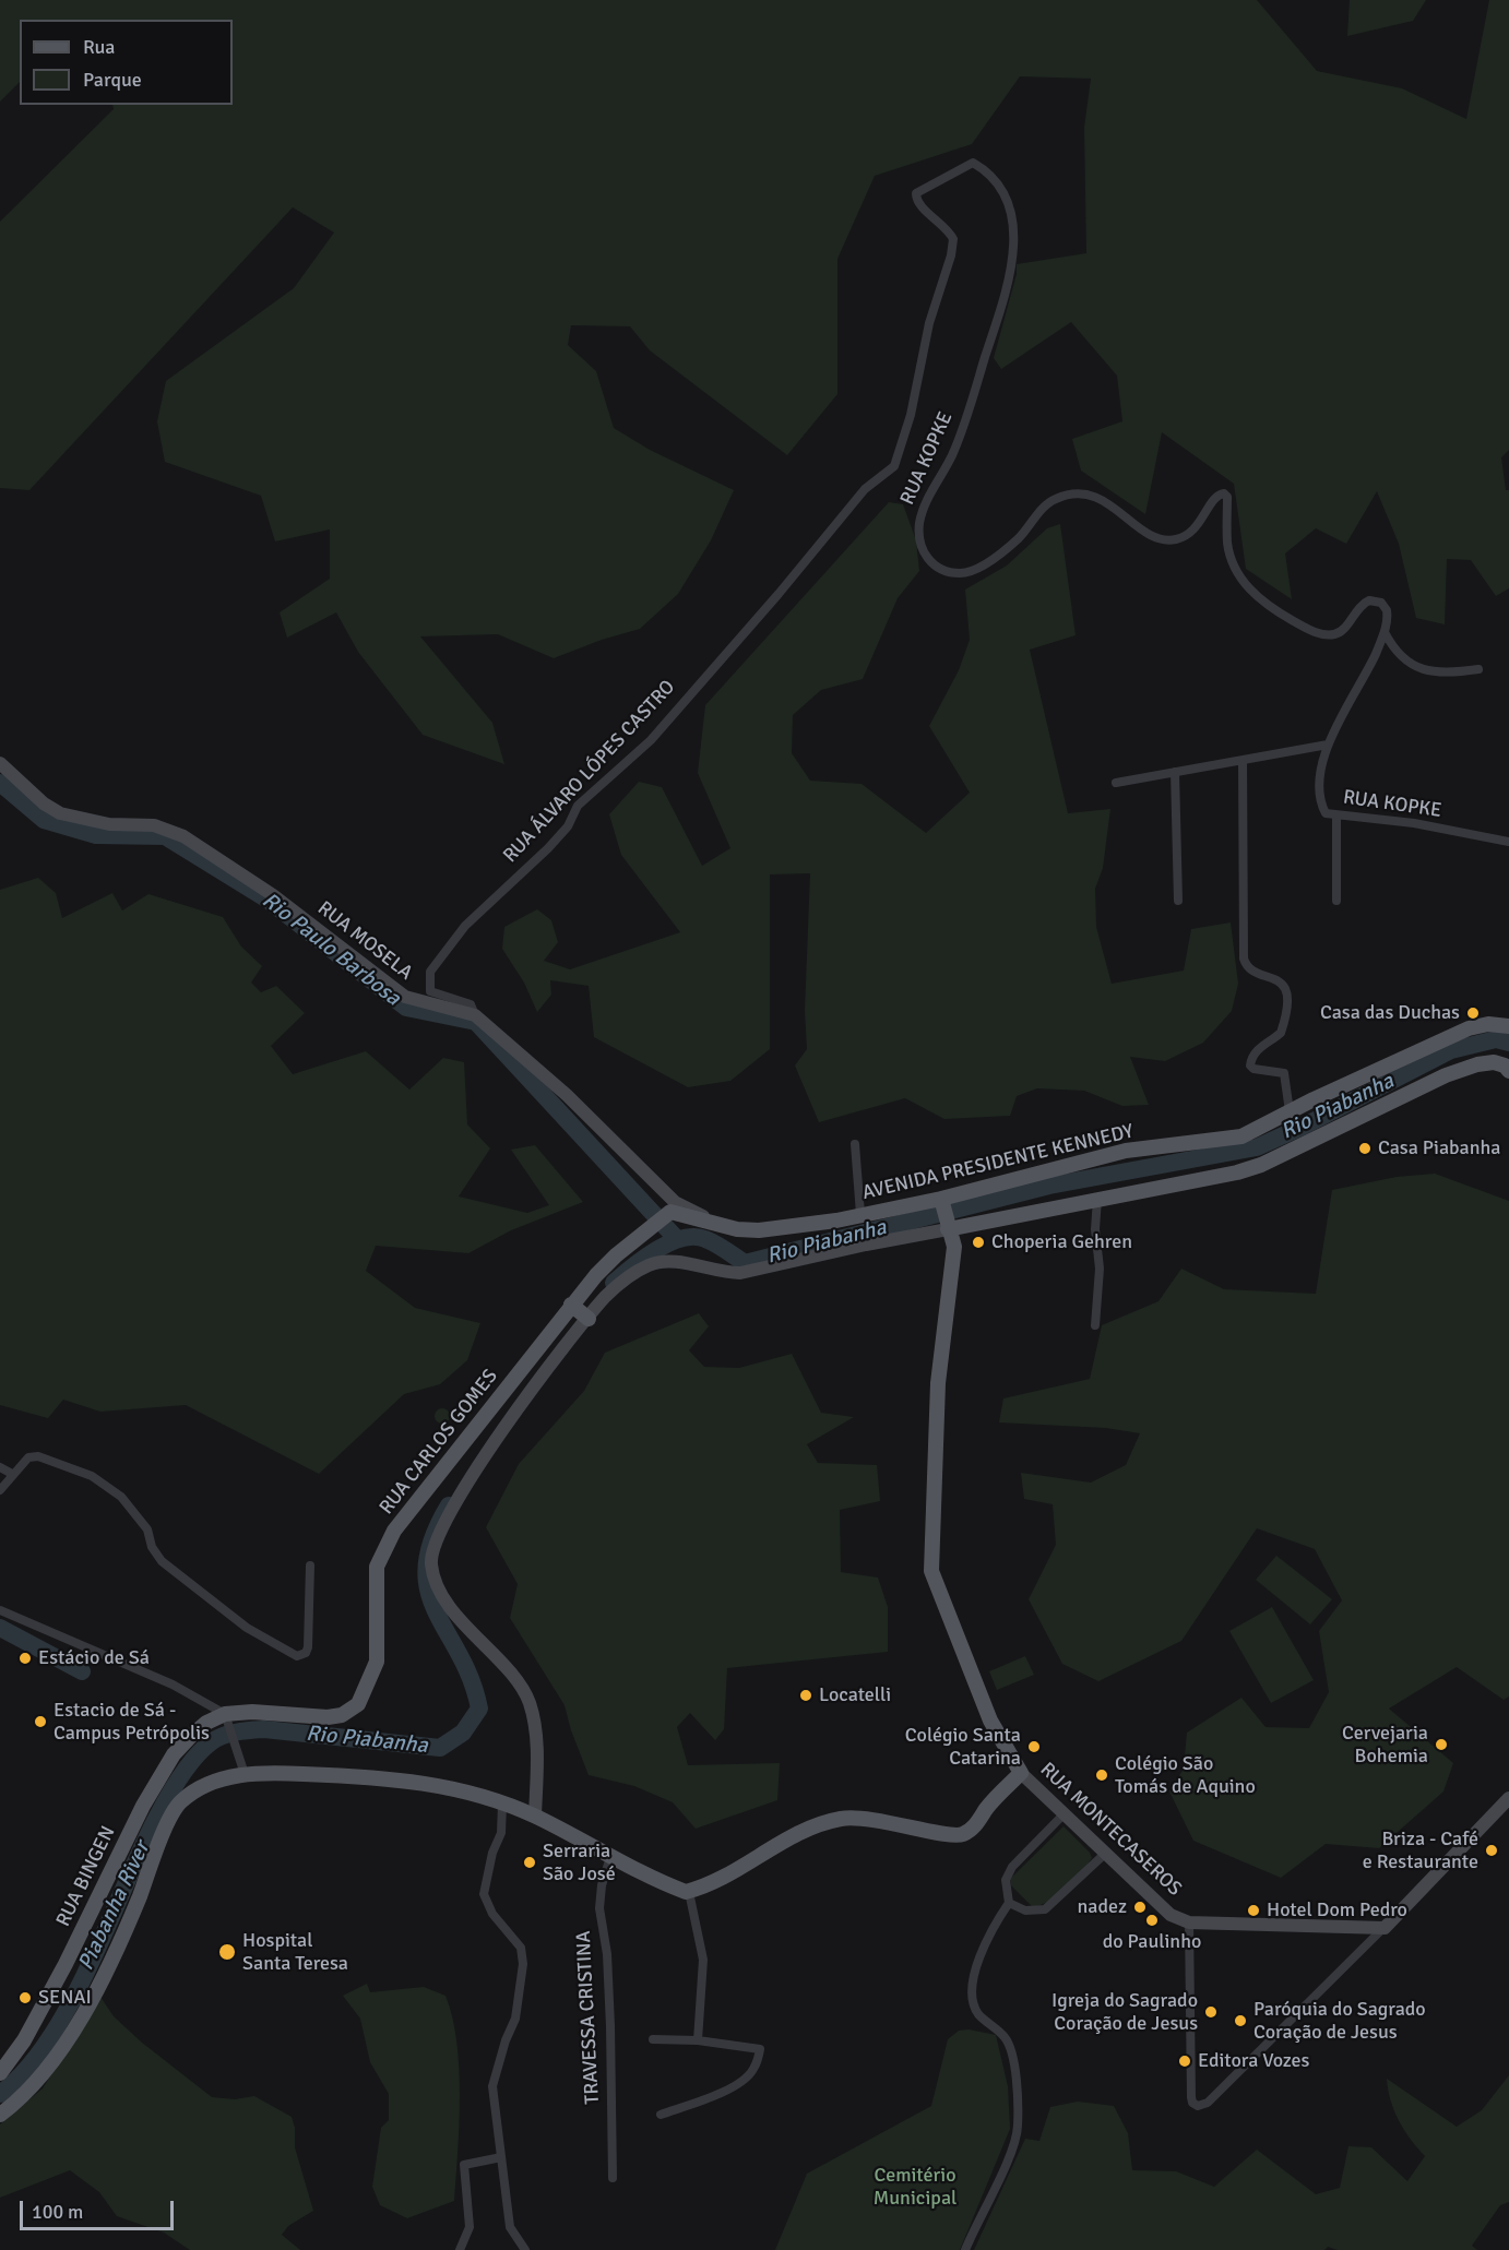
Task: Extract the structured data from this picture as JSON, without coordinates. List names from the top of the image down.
{
  "streets": {
    "main road": [
      "RUA MOSELA",
      "AVENIDA PRESIDENTE KENNEDY",
      "RUA CARLOS GOMES",
      "RUA MONTECASEROS",
      "RUA BINGEN"
    ],
    "street": ["RUA KOPKE", "RUA ÁLVARO LÓPES CASTRO", "TRAVESSA CRISTINA"]
  },
  "crossings": [
    ["RUA KOPKE", "RUA ÁLVARO LÓPES CASTRO"],
    ["RUA ÁLVARO LÓPES CASTRO", "RUA MOSELA"],
    ["RUA MOSELA", "AVENIDA PRESIDENTE KENNEDY"],
    ["RUA MOSELA", "RUA CARLOS GOMES"],
    ["AVENIDA PRESIDENTE KENNEDY", "RUA CARLOS GOMES"],
    ["AVENIDA PRESIDENTE KENNEDY", "RUA MONTECASEROS"],
    ["RUA CARLOS GOMES", "RUA BINGEN"]
  ],
  "water": ["Rio Paulo Barbosa", "Rio Piabanha", "Piabanha River"],
  "parks": ["Cemitério Municipal"],
  "places": [
    "Casa das Duchas",
    "Casa Piabanha",
    "Choperia Gehren",
    "Estácio de Sá",
    "Locatelli",
    "Estacio de Sá - Campus Petrópolis",
    "Cervejaria Bohemia",
    "Colégio Santa Catarina",
    "Colégio São Tomás de Aquino",
    "Briza - Café e Restaurante",
    "Serraria São José",
    "nadez",
    "Hotel Dom Pedro",
    "do Paulinho",
    "Hospital Santa Teresa",
    "SENAI",
    "Igreja do Sagrado Coração de Jesus",
    "Paróquia do Sagrado Coração de Jesus",
    "Editora Vozes"
  ],
  "legend": ["Rua", "Parque"],
  "scale_bar": "100 m"
}
